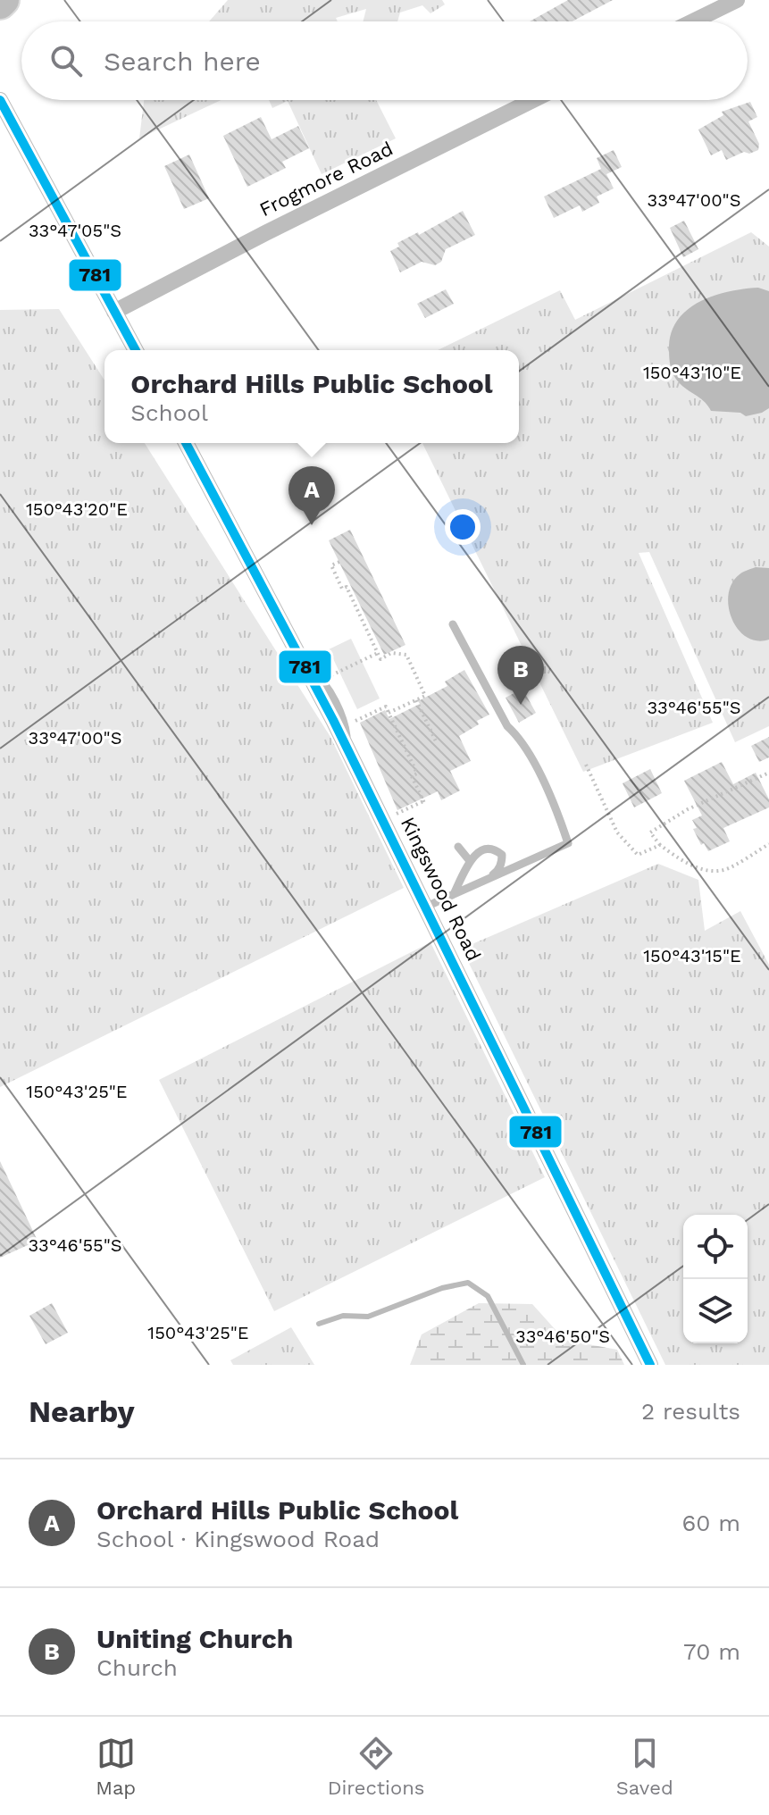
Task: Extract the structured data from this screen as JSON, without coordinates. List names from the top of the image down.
{
  "streets": {
    "street": ["Frogmore Road", "Kingswood Road"]
  },
  "lines": ["transit line 781"],
  "page": {
    "search": "Search here",
    "popup": ["Orchard Hills Public School", "School"],
    "pins": ["A", "B"],
    "heading": ["Nearby", "2 results"],
    "list": [
      {
        "mark": "A",
        "name": "Orchard Hills Public School",
        "note": "School · Kingswood Road",
        "value": "60 m"
      },
      {
        "mark": "B",
        "name": "Uniting Church",
        "note": "Church",
        "value": "70 m"
      }
    ],
    "nav": ["Map", "Directions", "Saved"]
  },
  "coordinates": [
    "33°47'00\"S",
    "33°47'05\"S",
    "150°43'10\"E",
    "150°43'20\"E",
    "33°46'55\"S",
    "150°43'15\"E",
    "150°43'25\"E",
    "33°46'50\"S"
  ]
}
